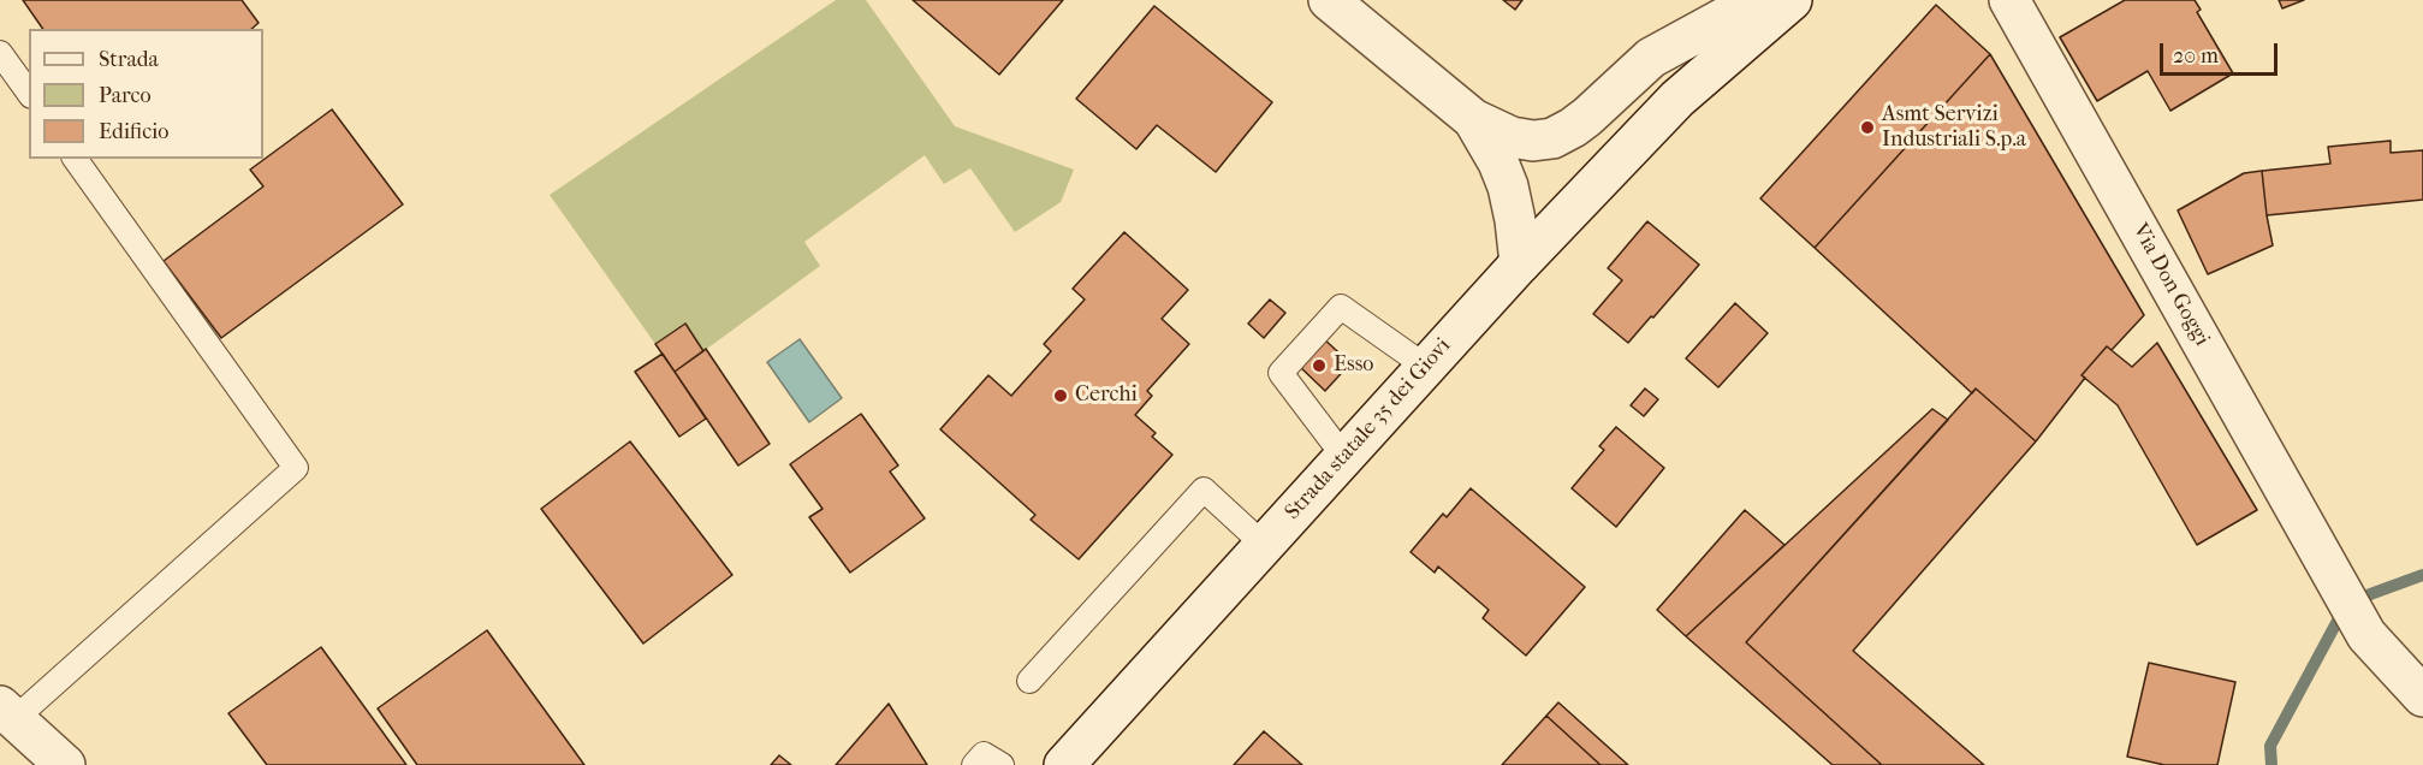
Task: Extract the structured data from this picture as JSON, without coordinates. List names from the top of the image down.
{
  "streets": {
    "street": ["Via Don Goggi", "Strada statale 35 dei Giovi"]
  },
  "places": ["Asmt Servizi Industriali S.p.a", "Esso", "Cerchi"],
  "legend": ["Strada", "Parco", "Edificio"],
  "scale_bar": "20 m"
}
